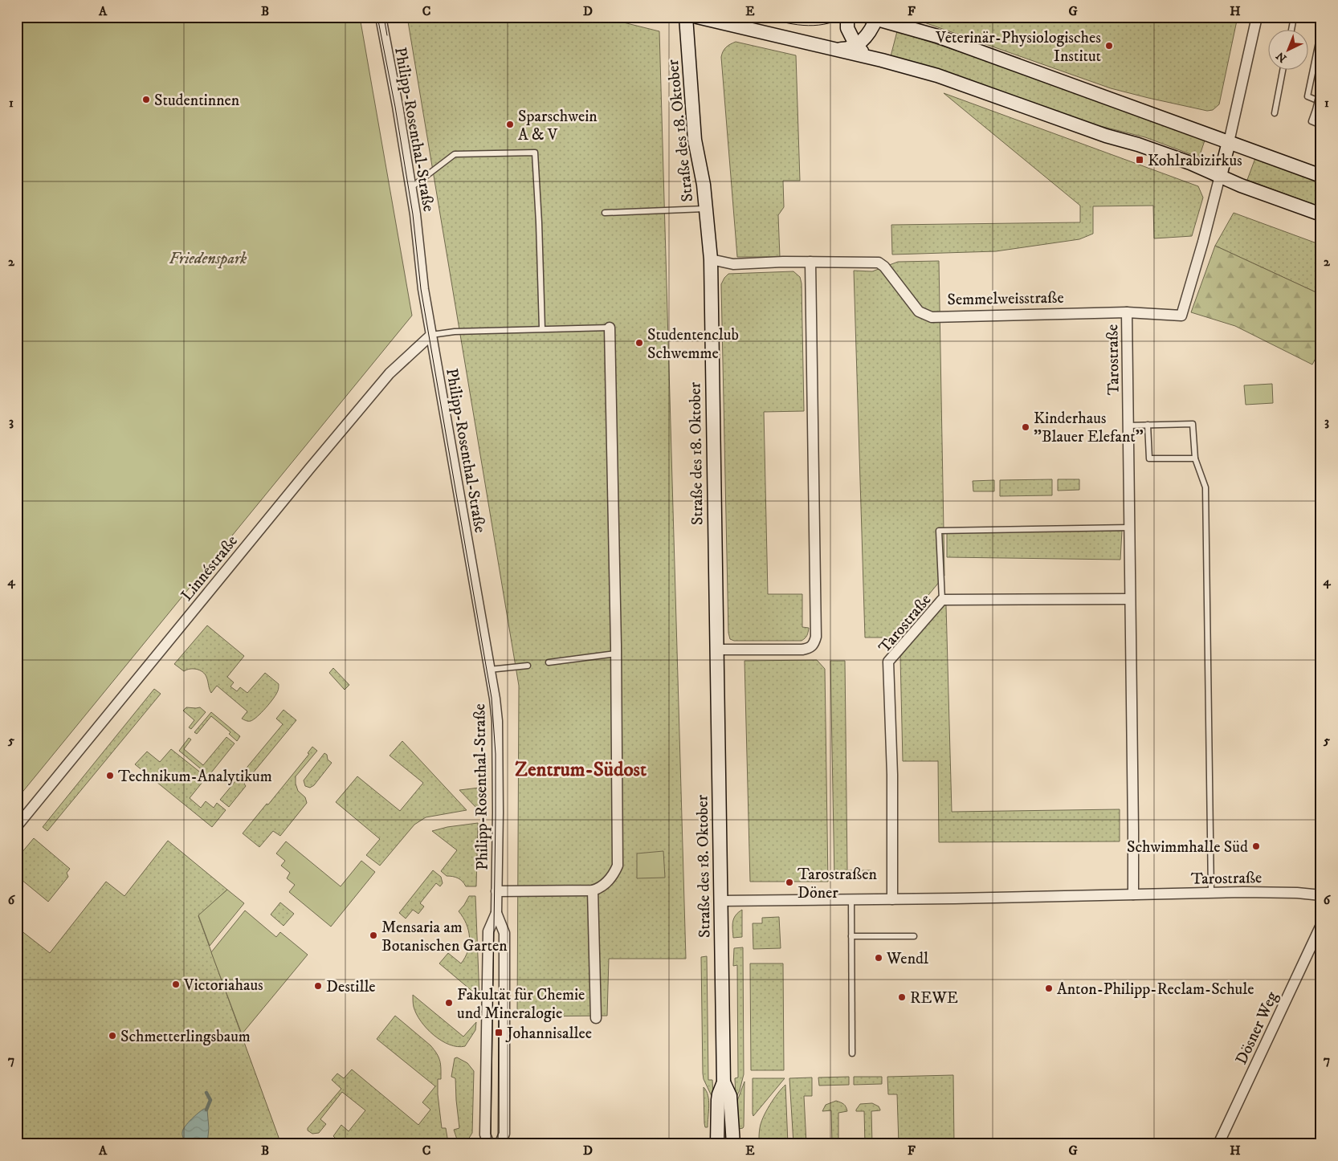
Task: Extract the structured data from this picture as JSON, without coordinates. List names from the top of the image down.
{
  "streets": {
    "main road": ["Straße des 18. Oktober"],
    "street": [
      "Philipp-Rosenthal-Straße",
      "Semmelweisstraße",
      "Tarostraße",
      "Linnéstraße",
      "Dösner Weg"
    ]
  },
  "crossings": [
    ["Philipp-Rosenthal-Straße", "Linnéstraße"],
    ["Straße des 18. Oktober", "Semmelweisstraße"],
    ["Straße des 18. Oktober", "Tarostraße"],
    ["Semmelweisstraße", "Tarostraße"]
  ],
  "districts": ["Zentrum-Südost"],
  "parks": ["Friedenspark"],
  "places": {
    "other": [
      "Veterinär-Physiologisches Institut",
      "Studentinnen",
      "Sparschwein A & V",
      "Studentenclub Schwemme",
      "Kinderhaus \"Blauer Elefant\"",
      "Technikum-Analytikum",
      "Schwimmhalle Süd",
      "Tarostraßen Döner",
      "Mensaria am Botanischen Garten",
      "Wendl",
      "Victoriahaus",
      "Destille",
      "Anton-Philipp-Reclam-Schule",
      "REWE",
      "Fakultät für Chemie und Mineralogie",
      "Schmetterlingsbaum"
    ],
    "transit": ["Kohlrabizirkus", "Johannisallee"]
  },
  "north": "bottom left",
  "grid": {
    "columns": [
      "A",
      "B",
      "C",
      "D",
      "E",
      "F",
      "G",
      "H"
    ],
    "rows": [
      "1",
      "2",
      "3",
      "4",
      "5",
      "6",
      "7"
    ]
  }
}
